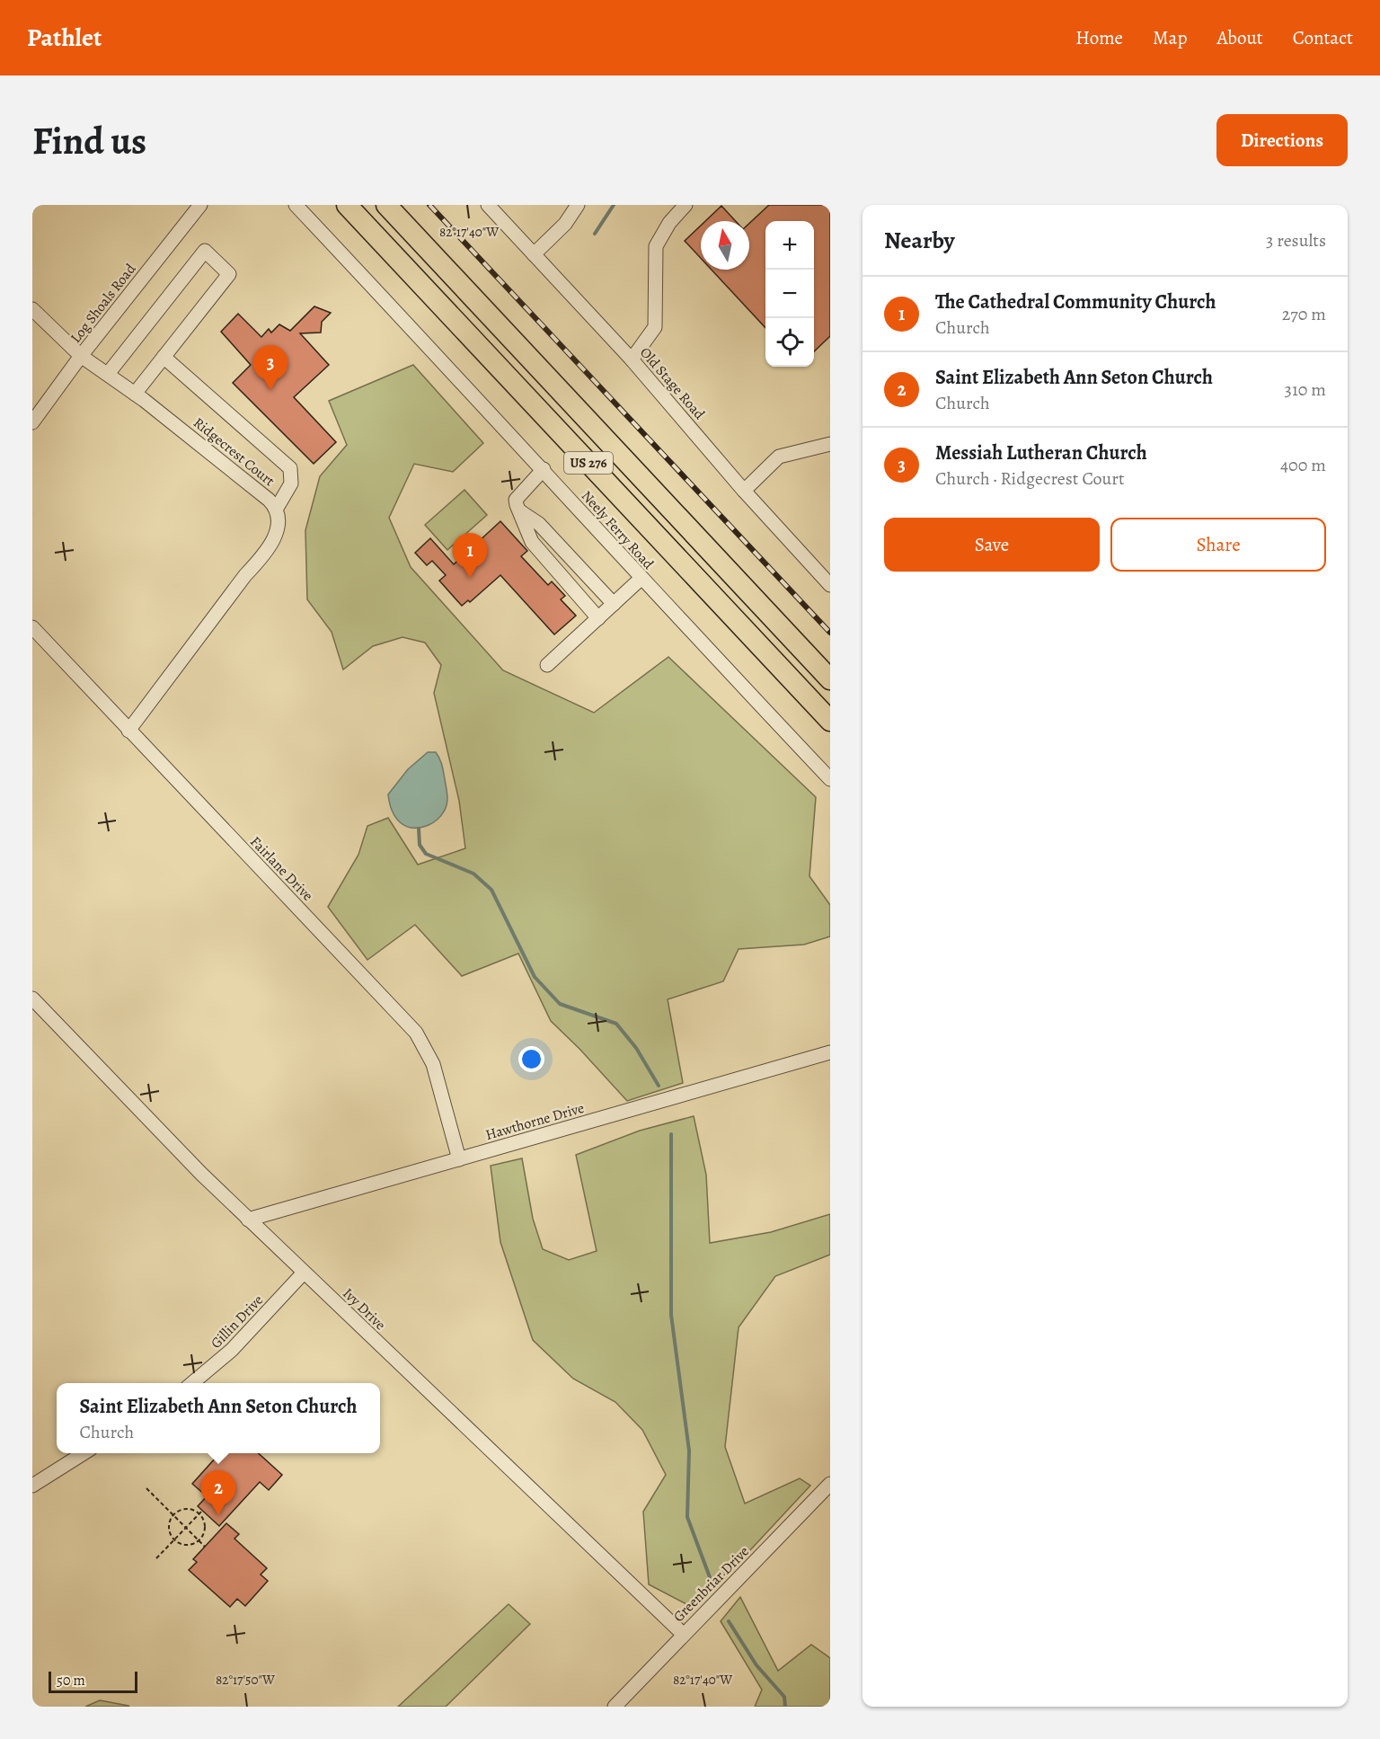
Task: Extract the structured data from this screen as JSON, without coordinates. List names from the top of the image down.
{
  "streets": {
    "highway": ["US 276"],
    "street": [
      "Log Shoals Road",
      "Old Stage Road",
      "Ridgecrest Court",
      "Neely Ferry Road",
      "Fairlane Drive",
      "Hawthorne Drive",
      "Ivy Drive",
      "Gillin Drive",
      "Greenbriar Drive"
    ]
  },
  "crossings": [
    ["Log Shoals Road", "Ridgecrest Court"],
    ["Ridgecrest Court", "Fairlane Drive"],
    ["Fairlane Drive", "Hawthorne Drive"],
    ["Hawthorne Drive", "Ivy Drive"],
    ["Ivy Drive", "Gillin Drive"],
    ["Ivy Drive", "Greenbriar Drive"]
  ],
  "scale_bar": "50 m",
  "north": "top",
  "page": {
    "header": "Pathlet",
    "nav": [
      "Home",
      "Map",
      "About",
      "Contact"
    ],
    "buttons": [
      "Directions",
      ["Save", "Share"]
    ],
    "title": "Find us",
    "heading": ["Nearby", "3 results"],
    "map_buttons": ["+", "−"],
    "list": [
      {
        "mark": "1",
        "name": "The Cathedral Community Church",
        "note": "Church",
        "value": "270 m"
      },
      {
        "mark": "2",
        "name": "Saint Elizabeth Ann Seton Church",
        "note": "Church",
        "value": "310 m"
      },
      {
        "mark": "3",
        "name": "Messiah Lutheran Church",
        "note": "Church · Ridgecrest Court",
        "value": "400 m"
      }
    ],
    "pins": ["3", "1", "2"],
    "popup": ["Saint Elizabeth Ann Seton Church", "Church"],
    "scale": "50 m"
  },
  "coordinates": ["82°17'40\"W", "82°17'50\"W"]
}
